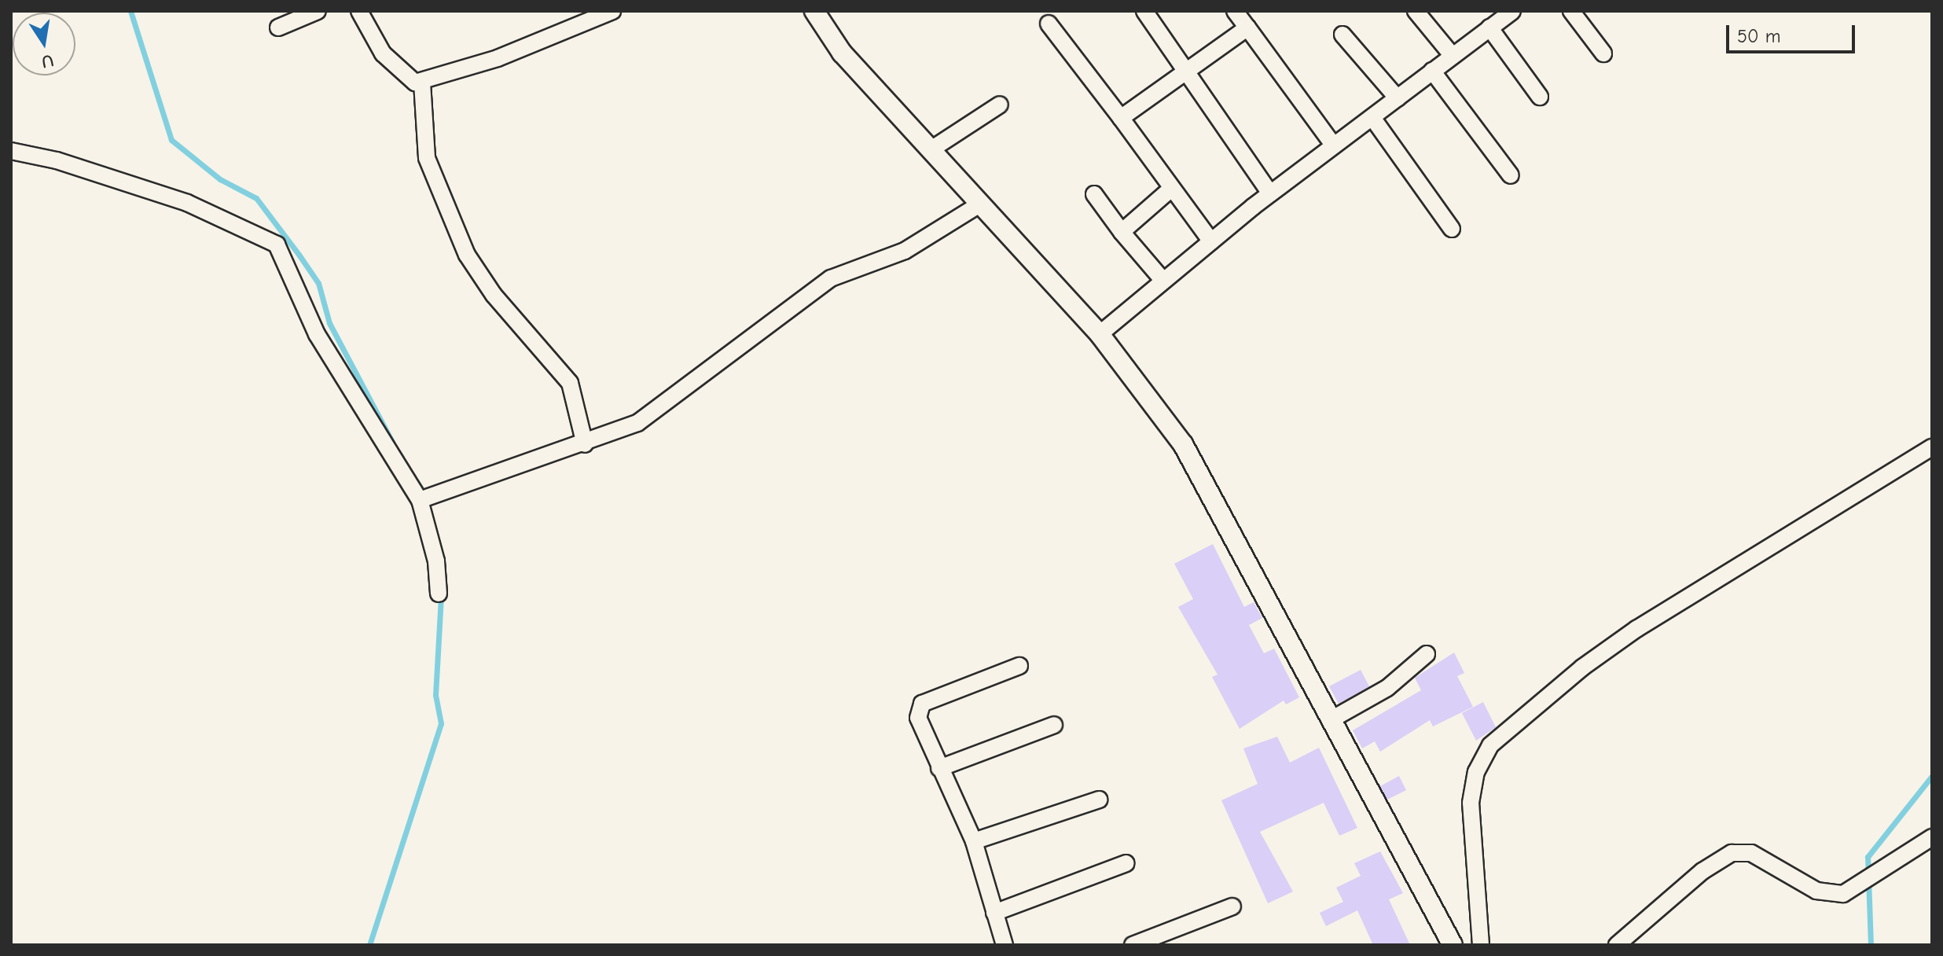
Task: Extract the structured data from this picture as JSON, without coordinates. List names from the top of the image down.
{
  "scale_bar": "50 m",
  "north": "bottom"
}
